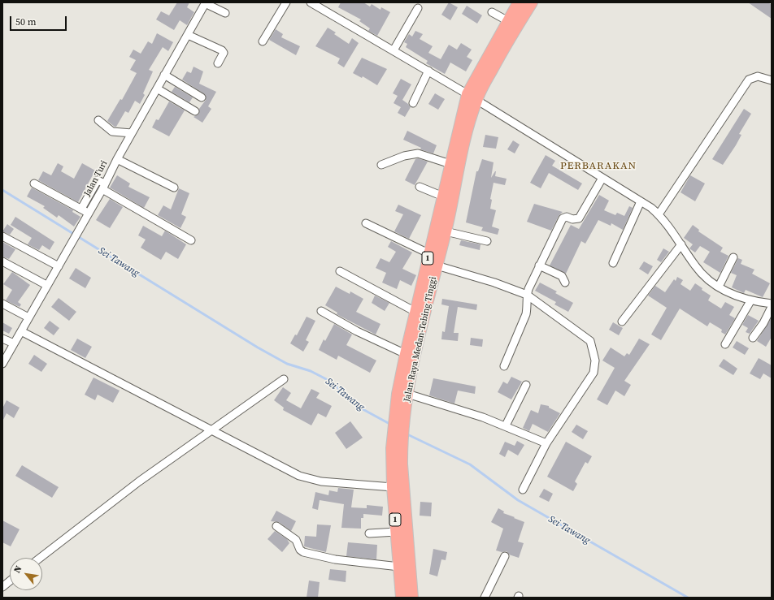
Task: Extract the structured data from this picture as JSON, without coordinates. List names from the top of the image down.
{
  "streets": {
    "highway": ["1", "Jalan Raya Medan-Tebing Tinggi"],
    "street": ["Jalan Turi"]
  },
  "districts": ["PERBARAKAN"],
  "water": ["Sei Tawang"],
  "scale_bar": "50 m",
  "north": "top left"
}
